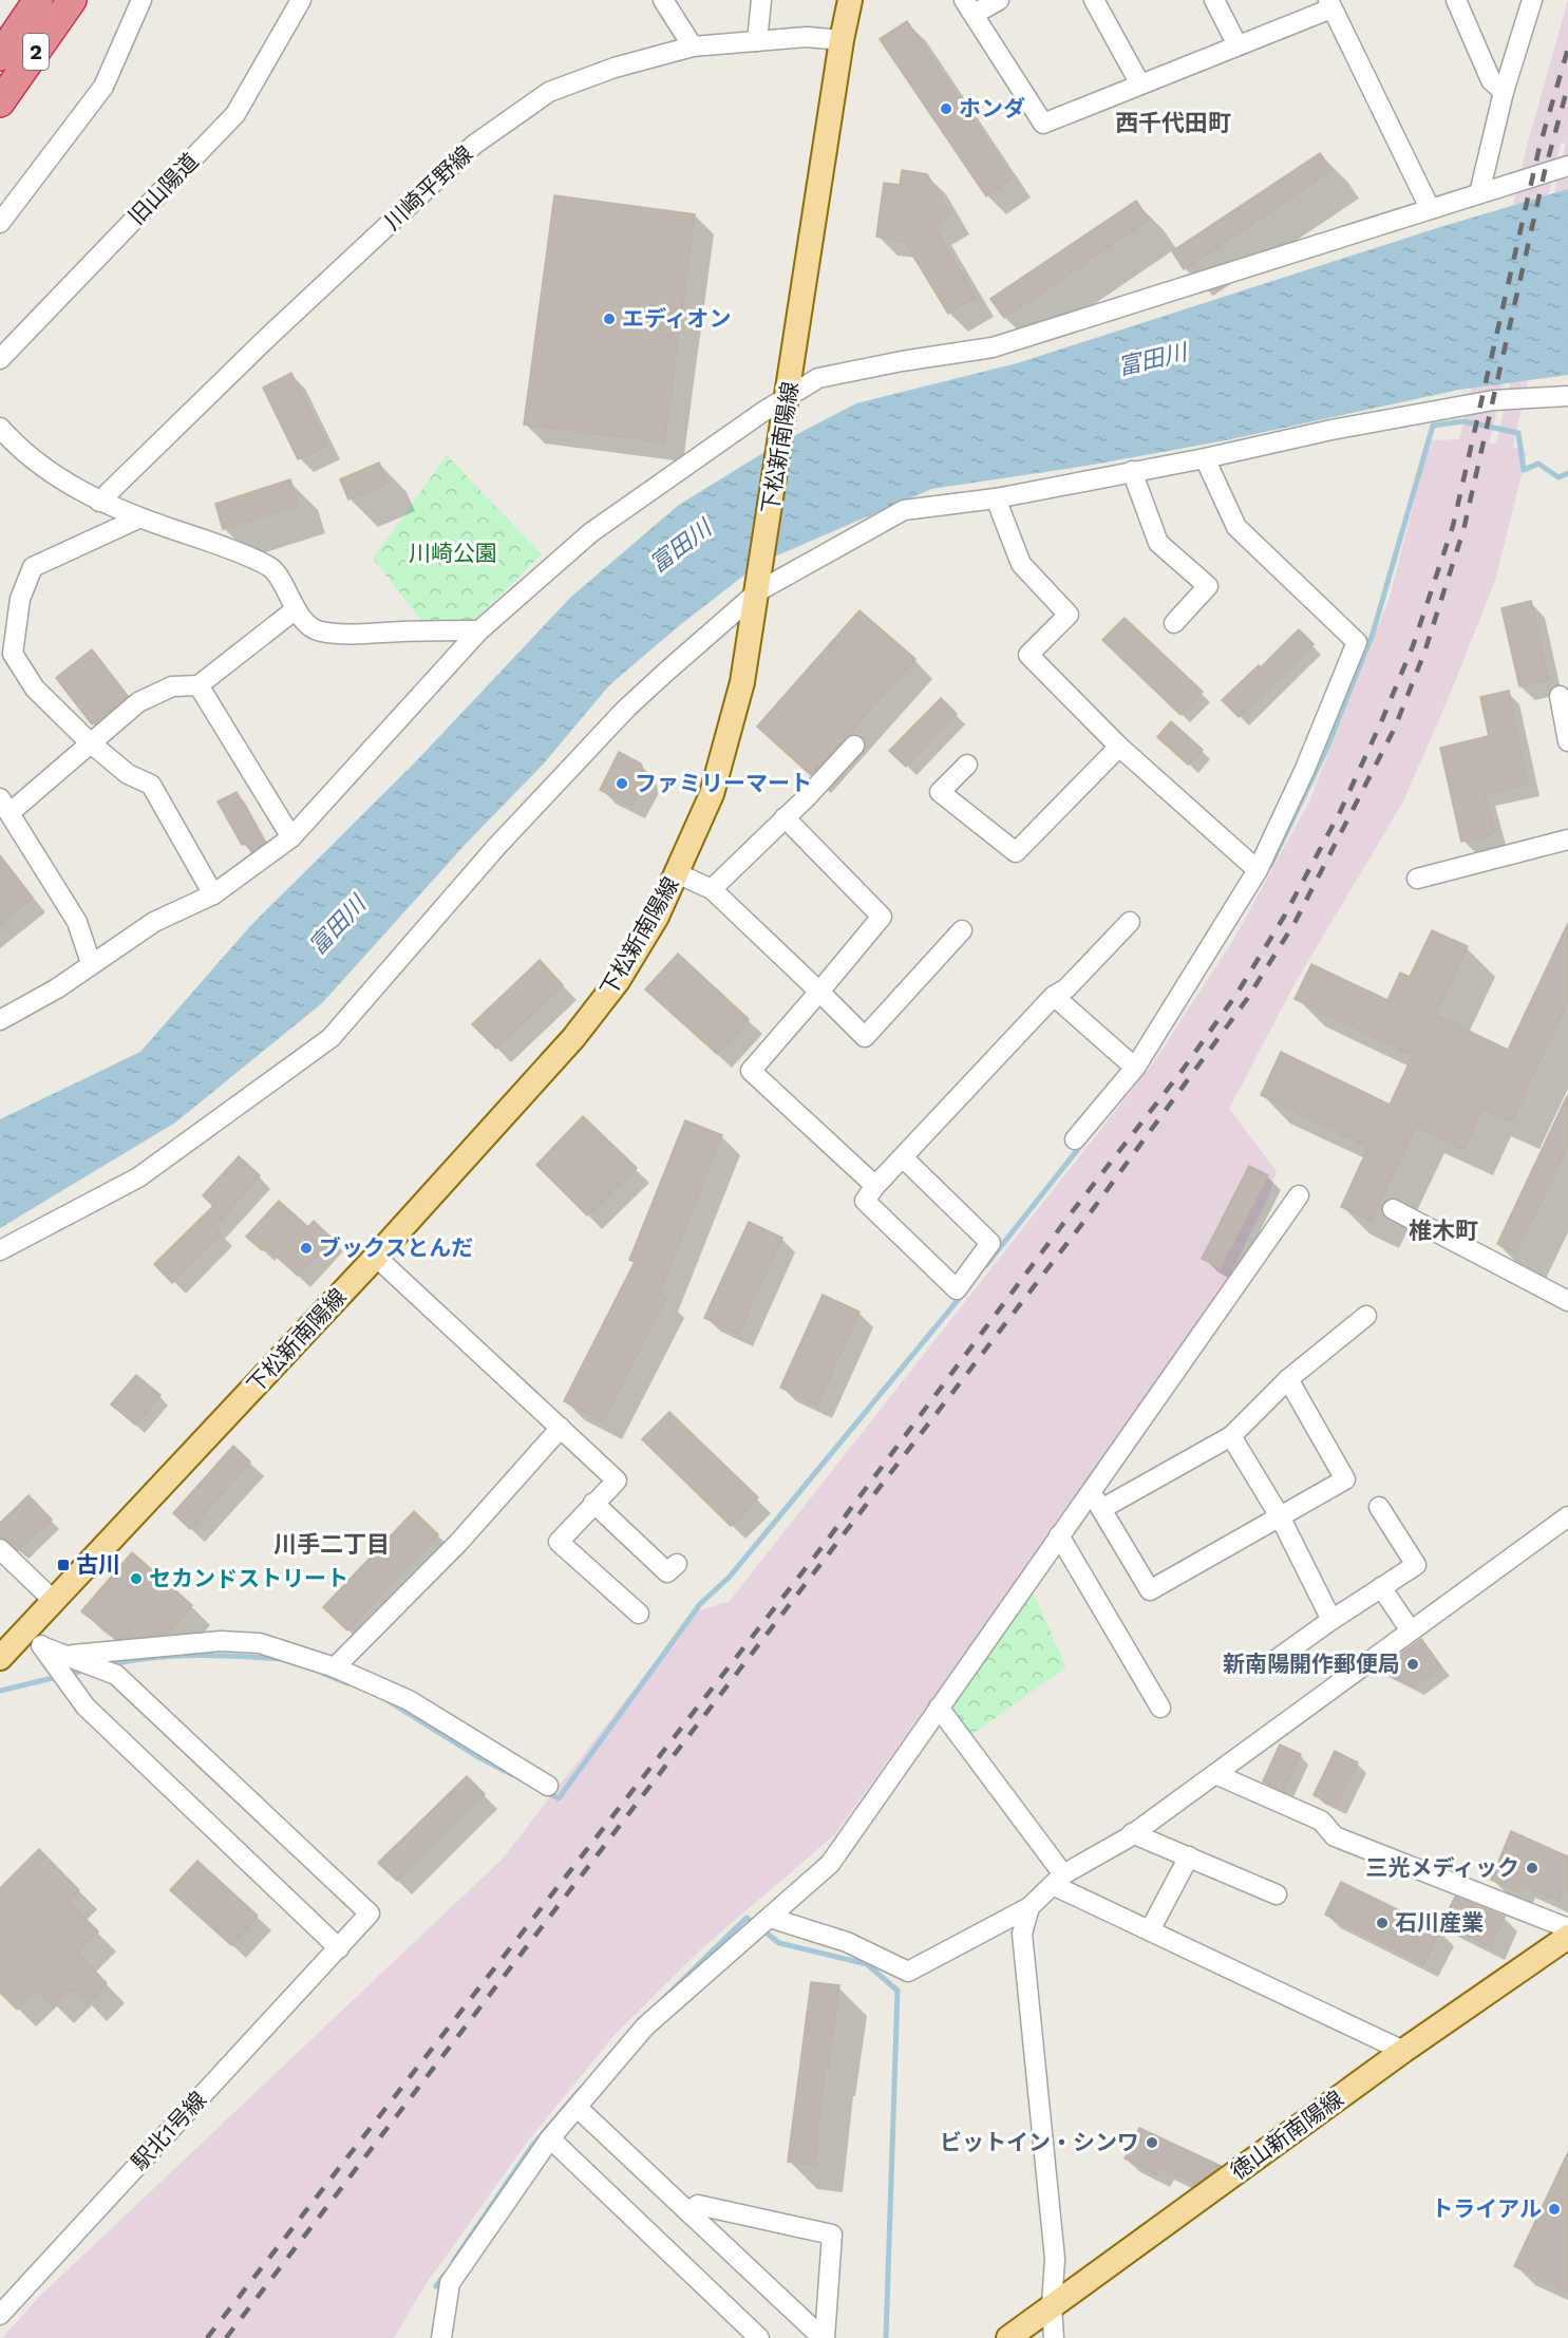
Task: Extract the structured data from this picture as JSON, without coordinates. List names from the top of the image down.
{
  "streets": {
    "highway": ["2"],
    "main road": ["下松新南陽線", "徳山新南陽線"],
    "street": ["川崎平野線", "旧山陽道", "駅北1号線"]
  },
  "crossings": [
    ["川崎平野線", "下松新南陽線"]
  ],
  "districts": ["西千代田町", "椎木町", "川手二丁目"],
  "water": ["富田川"],
  "parks": ["川崎公園"],
  "places": {
    "other": [
      "ホンダ",
      "エディオン",
      "ファミリーマート",
      "ブックスとんだ",
      "セカンドストリート",
      "新南陽開作郵便局",
      "三光メディック",
      "石川産業",
      "ビットイン・シンワ",
      "トライアル"
    ],
    "transit": ["古川"]
  }
}
